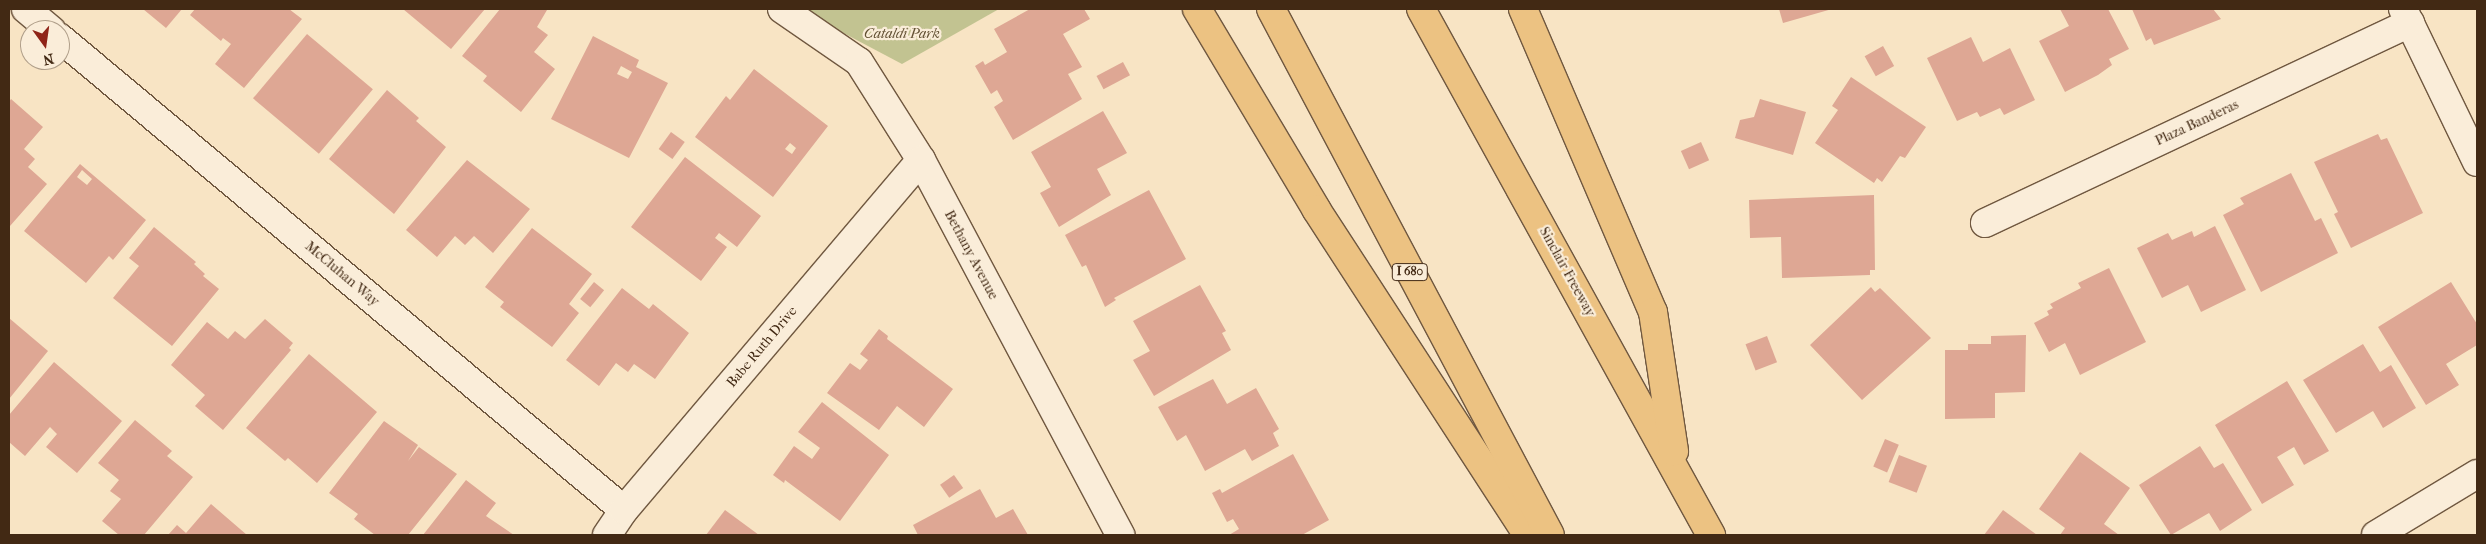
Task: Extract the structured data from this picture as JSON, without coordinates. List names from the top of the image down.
{
  "streets": {
    "highway": ["I 680", "Sinclair Freeway"],
    "street": [
      "Plaza Banderas",
      "Bethany Avenue",
      "McCluhan Way",
      "Babe Ruth Drive"
    ]
  },
  "crossings": [
    ["Bethany Avenue", "Babe Ruth Drive"],
    ["McCluhan Way", "Babe Ruth Drive"]
  ],
  "parks": ["Cataldi Park"],
  "north": "bottom"
}
